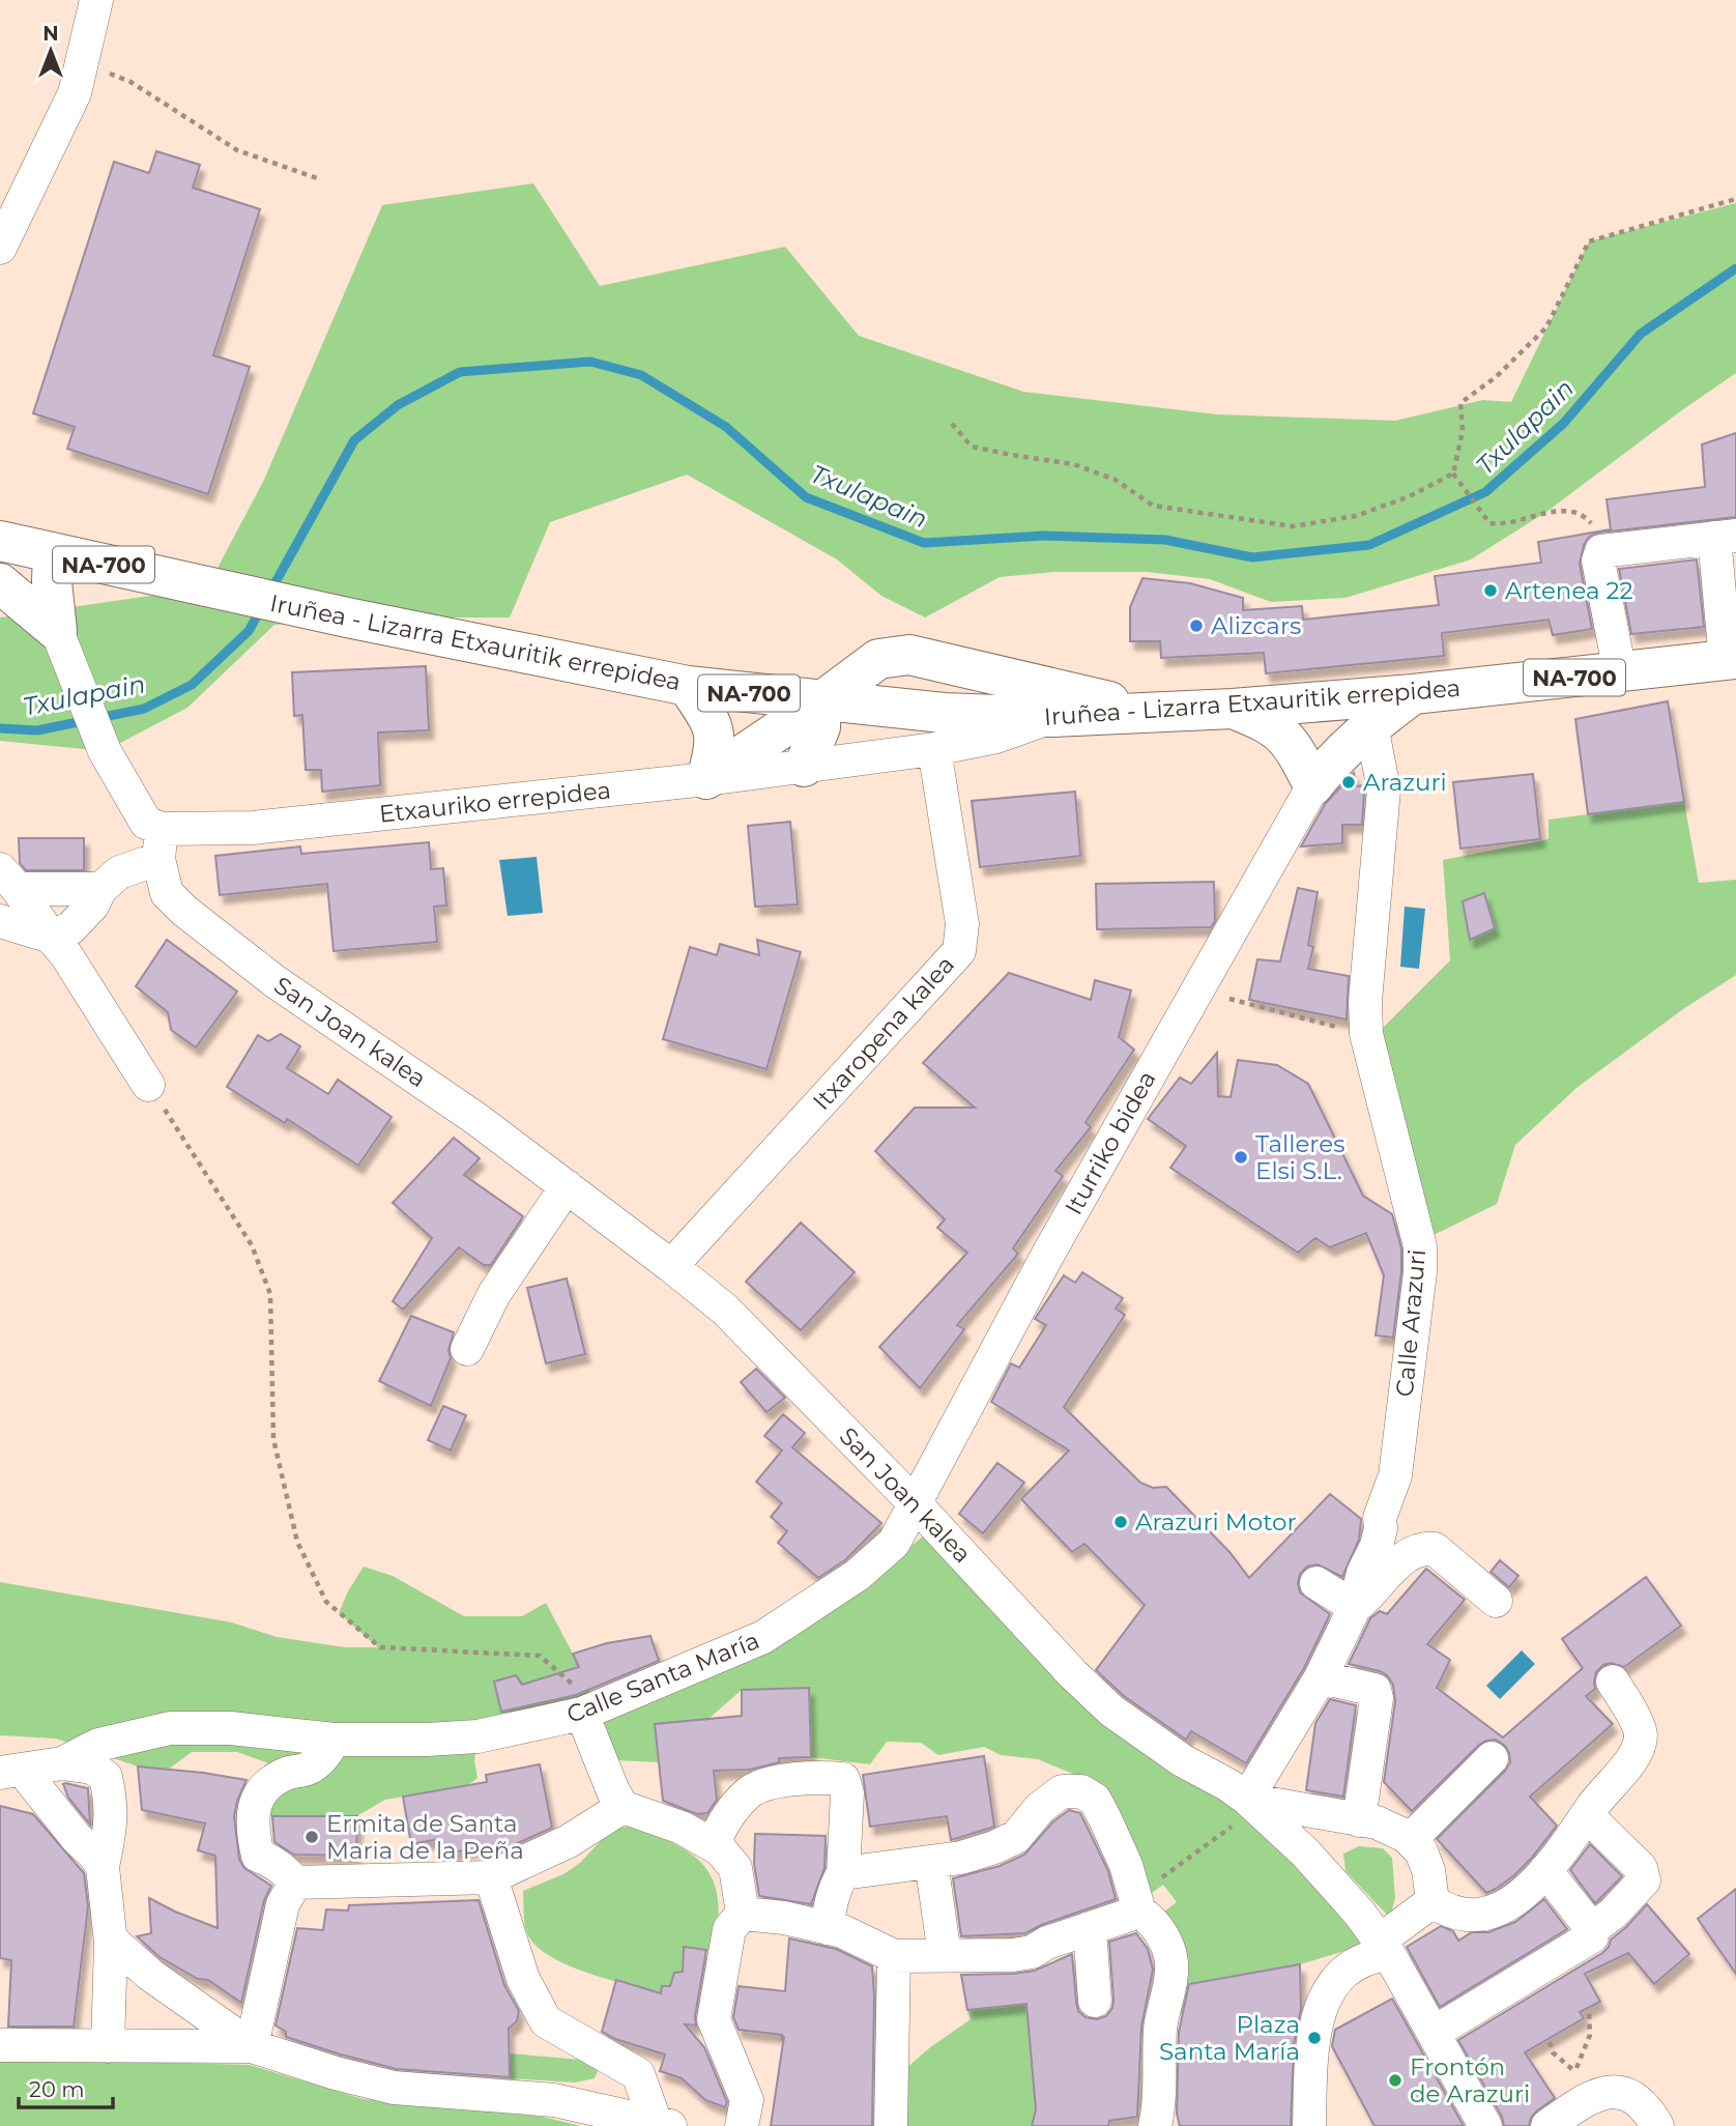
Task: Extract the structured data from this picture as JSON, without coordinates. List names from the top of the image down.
{
  "streets": {
    "main road": ["NA-700", "Iruñea - Lizarra Etxauritik errepidea"],
    "street": [
      "Etxauriko errepidea",
      "San Joan kalea",
      "Itxaropena kalea",
      "Iturriko bidea",
      "Calle Arazuri",
      "Calle Santa María"
    ]
  },
  "crossings": [
    ["Iruñea - Lizarra Etxauritik errepidea", "Etxauriko errepidea"],
    ["Etxauriko errepidea", "San Joan kalea"],
    ["Etxauriko errepidea", "Itxaropena kalea"],
    ["San Joan kalea", "Itxaropena kalea"],
    ["San Joan kalea", "Iturriko bidea"],
    ["San Joan kalea", "Calle Santa María"],
    ["Iturriko bidea", "Calle Santa María"]
  ],
  "water": ["Txulapain"],
  "places": [
    "Artenea 22",
    "Alizcars",
    "Arazuri",
    "Talleres Elsi S.L.",
    "Arazuri Motor",
    "Ermita de Santa Maria de la Peña",
    "Plaza Santa María",
    "Frontón de Arazuri"
  ],
  "scale_bar": "20 m",
  "north": "top"
}
